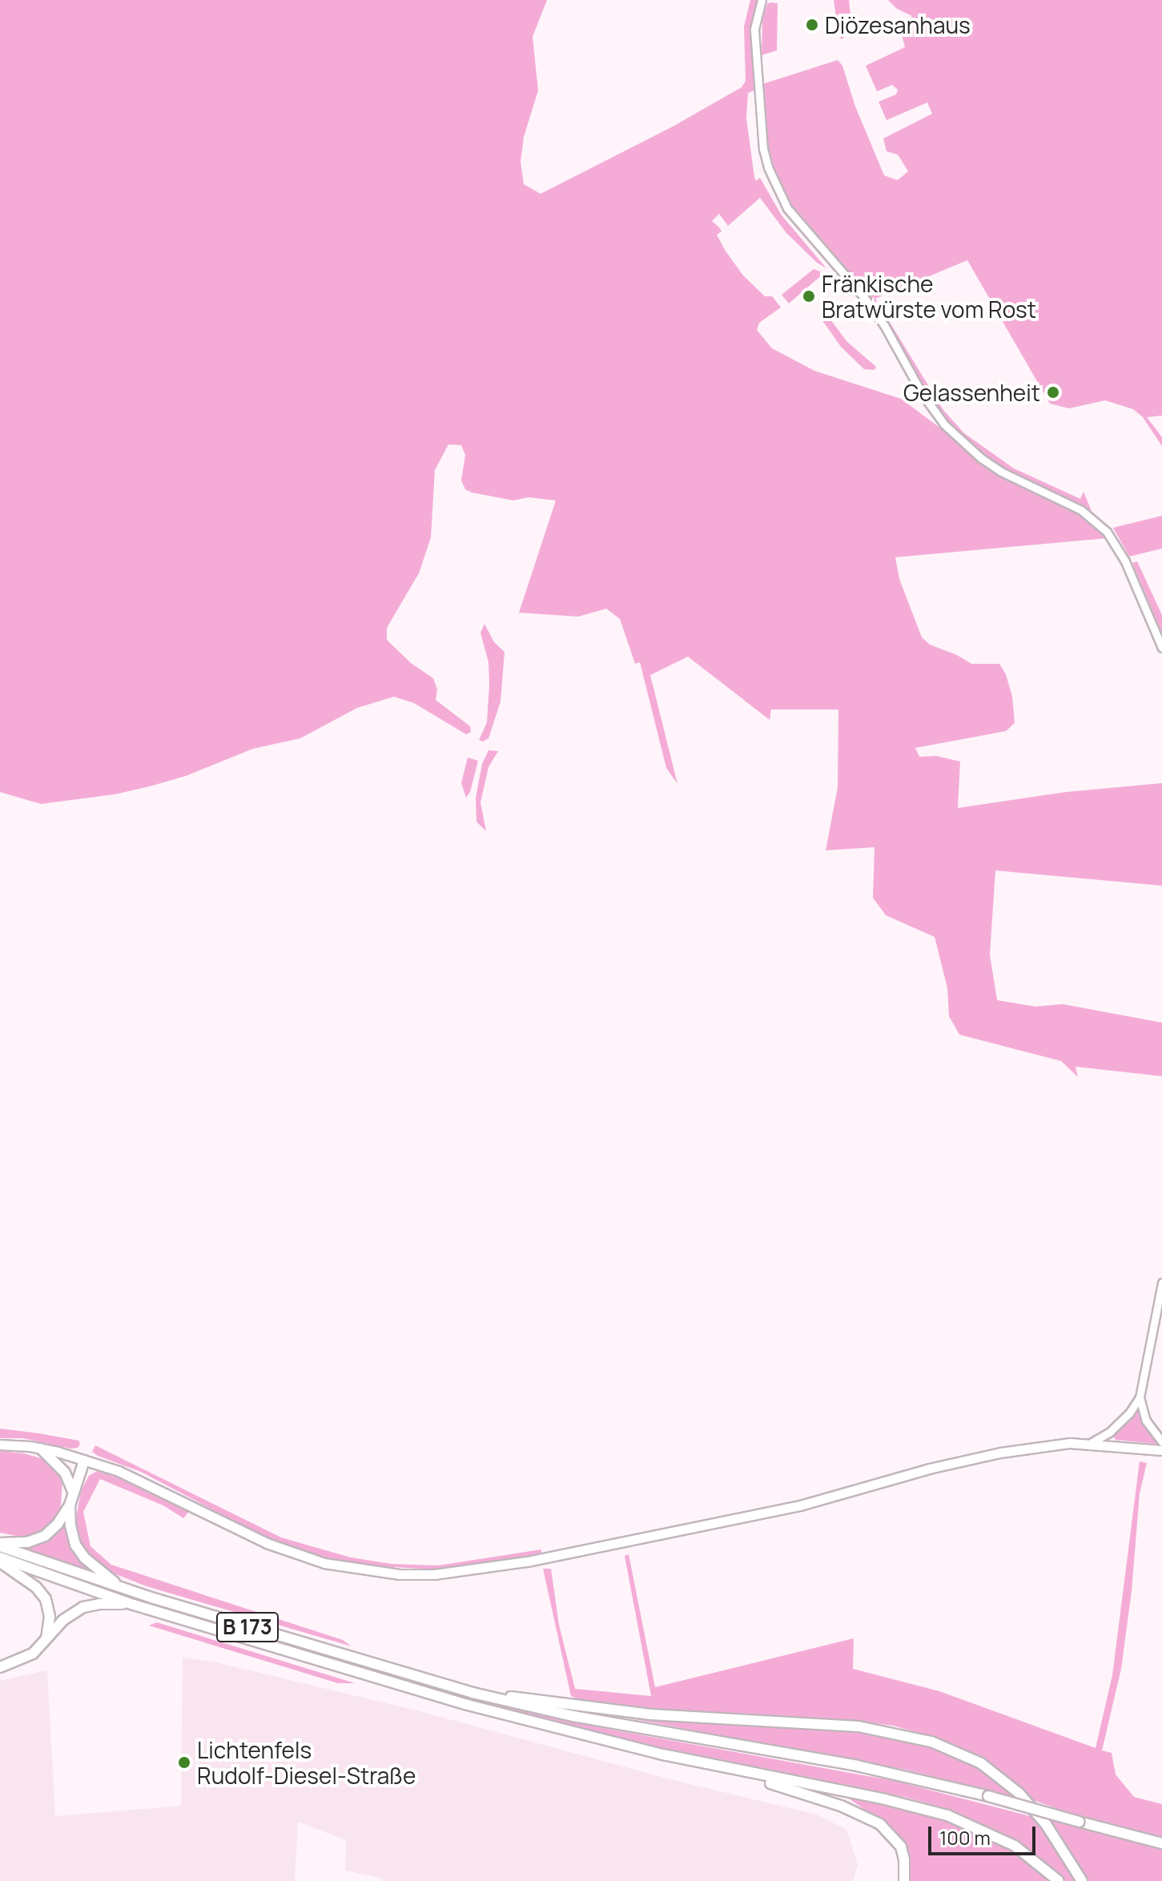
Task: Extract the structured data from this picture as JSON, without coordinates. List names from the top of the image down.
{
  "streets": {
    "highway": ["B 173"]
  },
  "places": [
    "Diözesanhaus",
    "Fränkische Bratwürste vom Rost",
    "Gelassenheit",
    "Lichtenfels Rudolf-Diesel-Straße"
  ],
  "scale_bar": "100 m"
}
